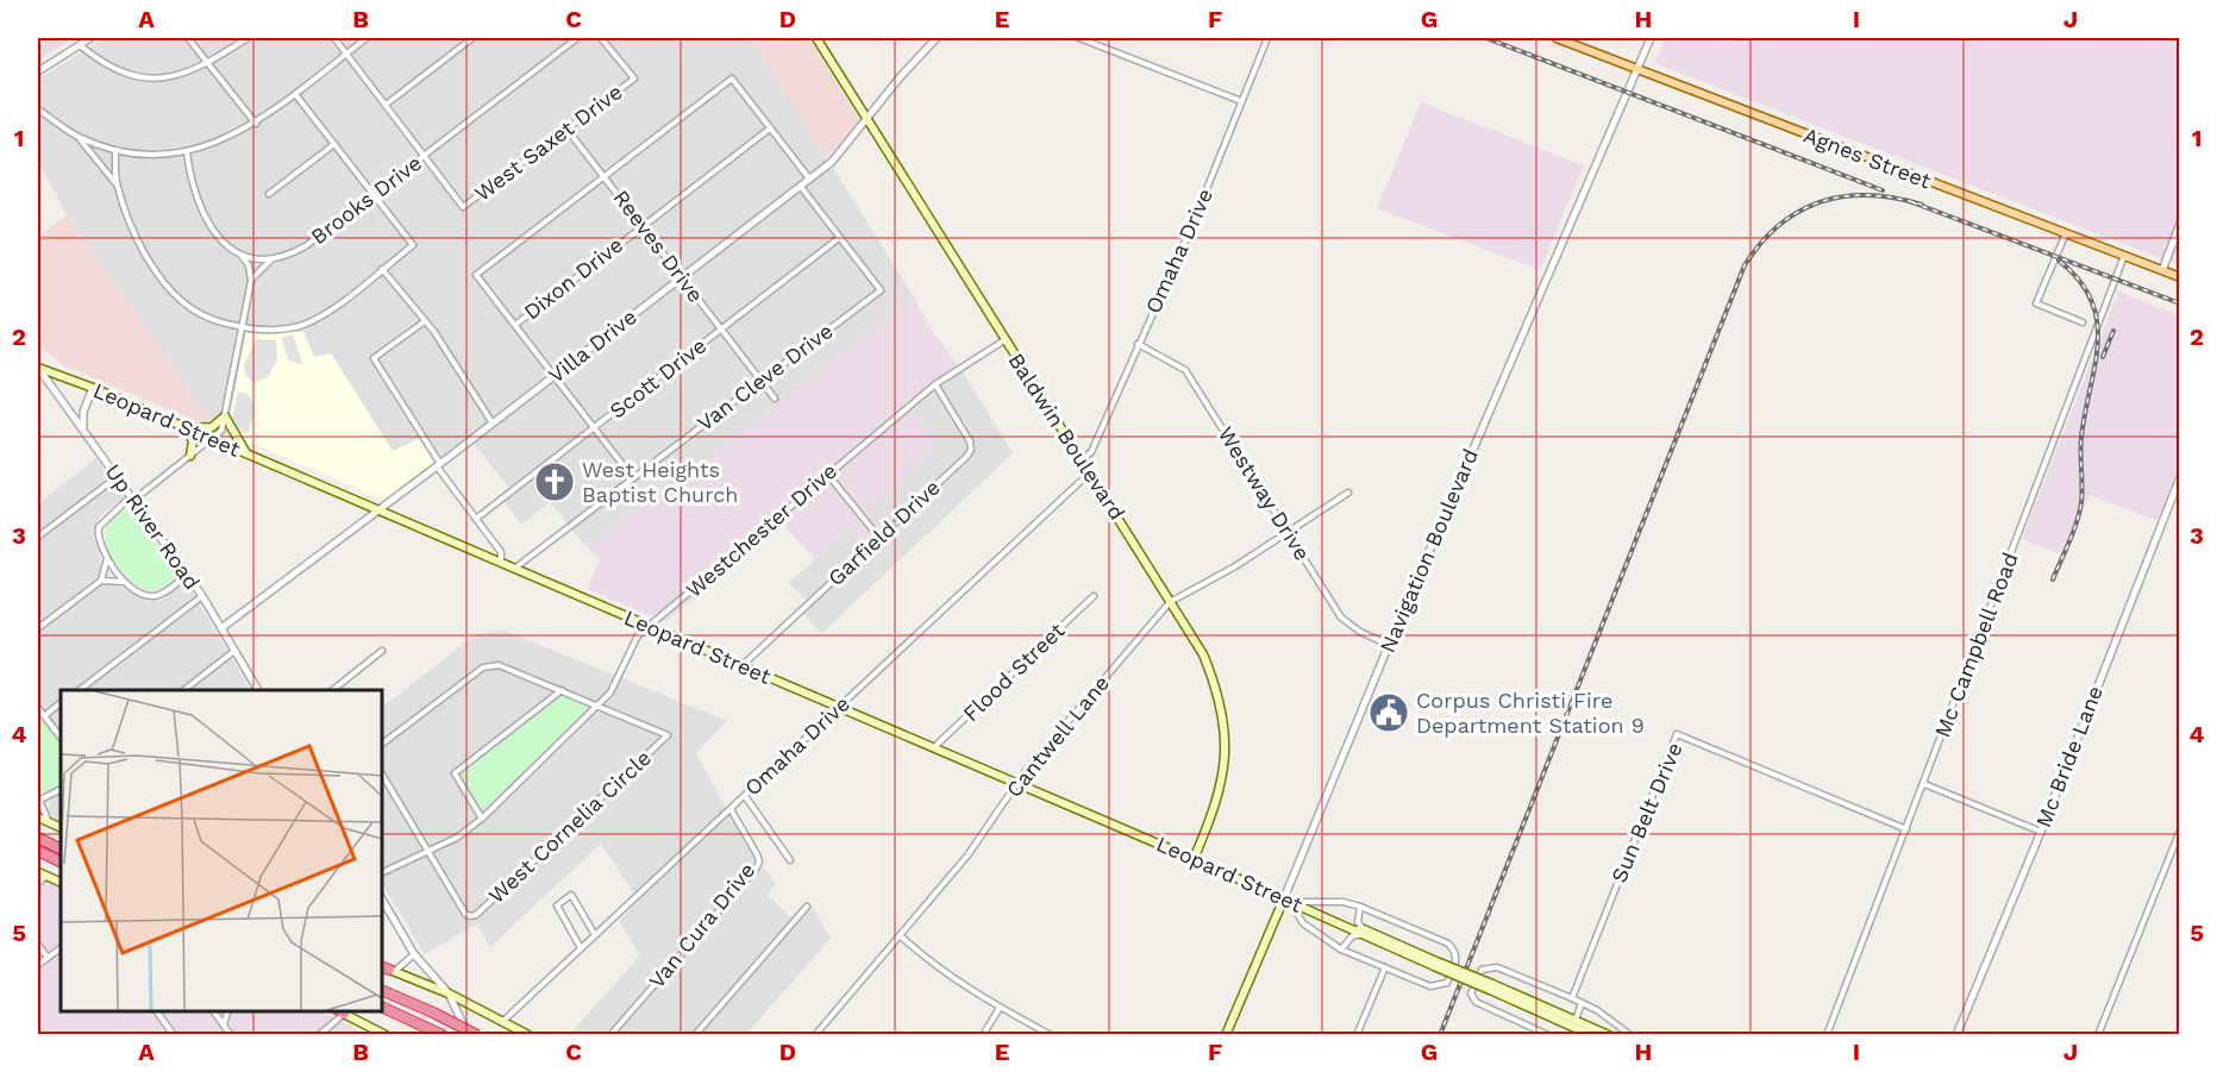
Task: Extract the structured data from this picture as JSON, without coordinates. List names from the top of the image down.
{
  "streets": {
    "main road": [
      "Agnes Street",
      "Leopard Street",
      "Baldwin Boulevard",
      "Navigation Boulevard"
    ],
    "street": [
      "West Saxet Drive",
      "Brooks Drive",
      "Reeves Drive",
      "Omaha Drive",
      "Dixon Drive",
      "Villa Drive",
      "Van Cleve Drive",
      "Scott Drive",
      "Westway Drive",
      "Up River Road",
      "Westchester Drive",
      "Garfield Drive",
      "Mc Campbell Road",
      "Flood Street",
      "Cantwell Lane",
      "Mc Bride Lane",
      "Sun Belt Drive",
      "West Cornelia Circle",
      "Van Cura Drive"
    ]
  },
  "crossings": [
    ["West Saxet Drive", "Brooks Drive"],
    ["West Saxet Drive", "Reeves Drive"],
    ["Agnes Street", "Navigation Boulevard"],
    ["Agnes Street", "Mc Campbell Road"],
    ["Reeves Drive", "Dixon Drive"],
    ["Reeves Drive", "Villa Drive"],
    ["Reeves Drive", "Van Cleve Drive"],
    ["Reeves Drive", "Scott Drive"],
    ["Omaha Drive", "Leopard Street"],
    ["Omaha Drive", "Baldwin Boulevard"],
    ["Omaha Drive", "Westway Drive"],
    ["Omaha Drive", "Van Cura Drive"],
    ["Villa Drive", "Leopard Street"],
    ["Villa Drive", "Baldwin Boulevard"],
    ["Villa Drive", "Up River Road"],
    ["Van Cleve Drive", "Scott Drive"],
    ["Van Cleve Drive", "Leopard Street"],
    ["Leopard Street", "Baldwin Boulevard"],
    ["Leopard Street", "Up River Road"],
    ["Leopard Street", "Westchester Drive"],
    ["Leopard Street", "Garfield Drive"],
    ["Leopard Street", "Navigation Boulevard"],
    ["Leopard Street", "Flood Street"],
    ["Leopard Street", "Cantwell Lane"],
    ["Baldwin Boulevard", "Westchester Drive"],
    ["Baldwin Boulevard", "Cantwell Lane"],
    ["Westway Drive", "Navigation Boulevard"],
    ["Westway Drive", "Cantwell Lane"],
    ["Westchester Drive", "Garfield Drive"],
    ["Westchester Drive", "West Cornelia Circle"],
    ["Mc Campbell Road", "Sun Belt Drive"]
  ],
  "places": {
    "church": ["West Heights Baptist Church"],
    "public building": ["Corpus Christi Fire Department Station 9"]
  },
  "grid": {
    "columns": [
      "A",
      "B",
      "C",
      "D",
      "E",
      "F",
      "G",
      "H",
      "I",
      "J"
    ],
    "rows": [
      "1",
      "2",
      "3",
      "4",
      "5"
    ]
  }
}
